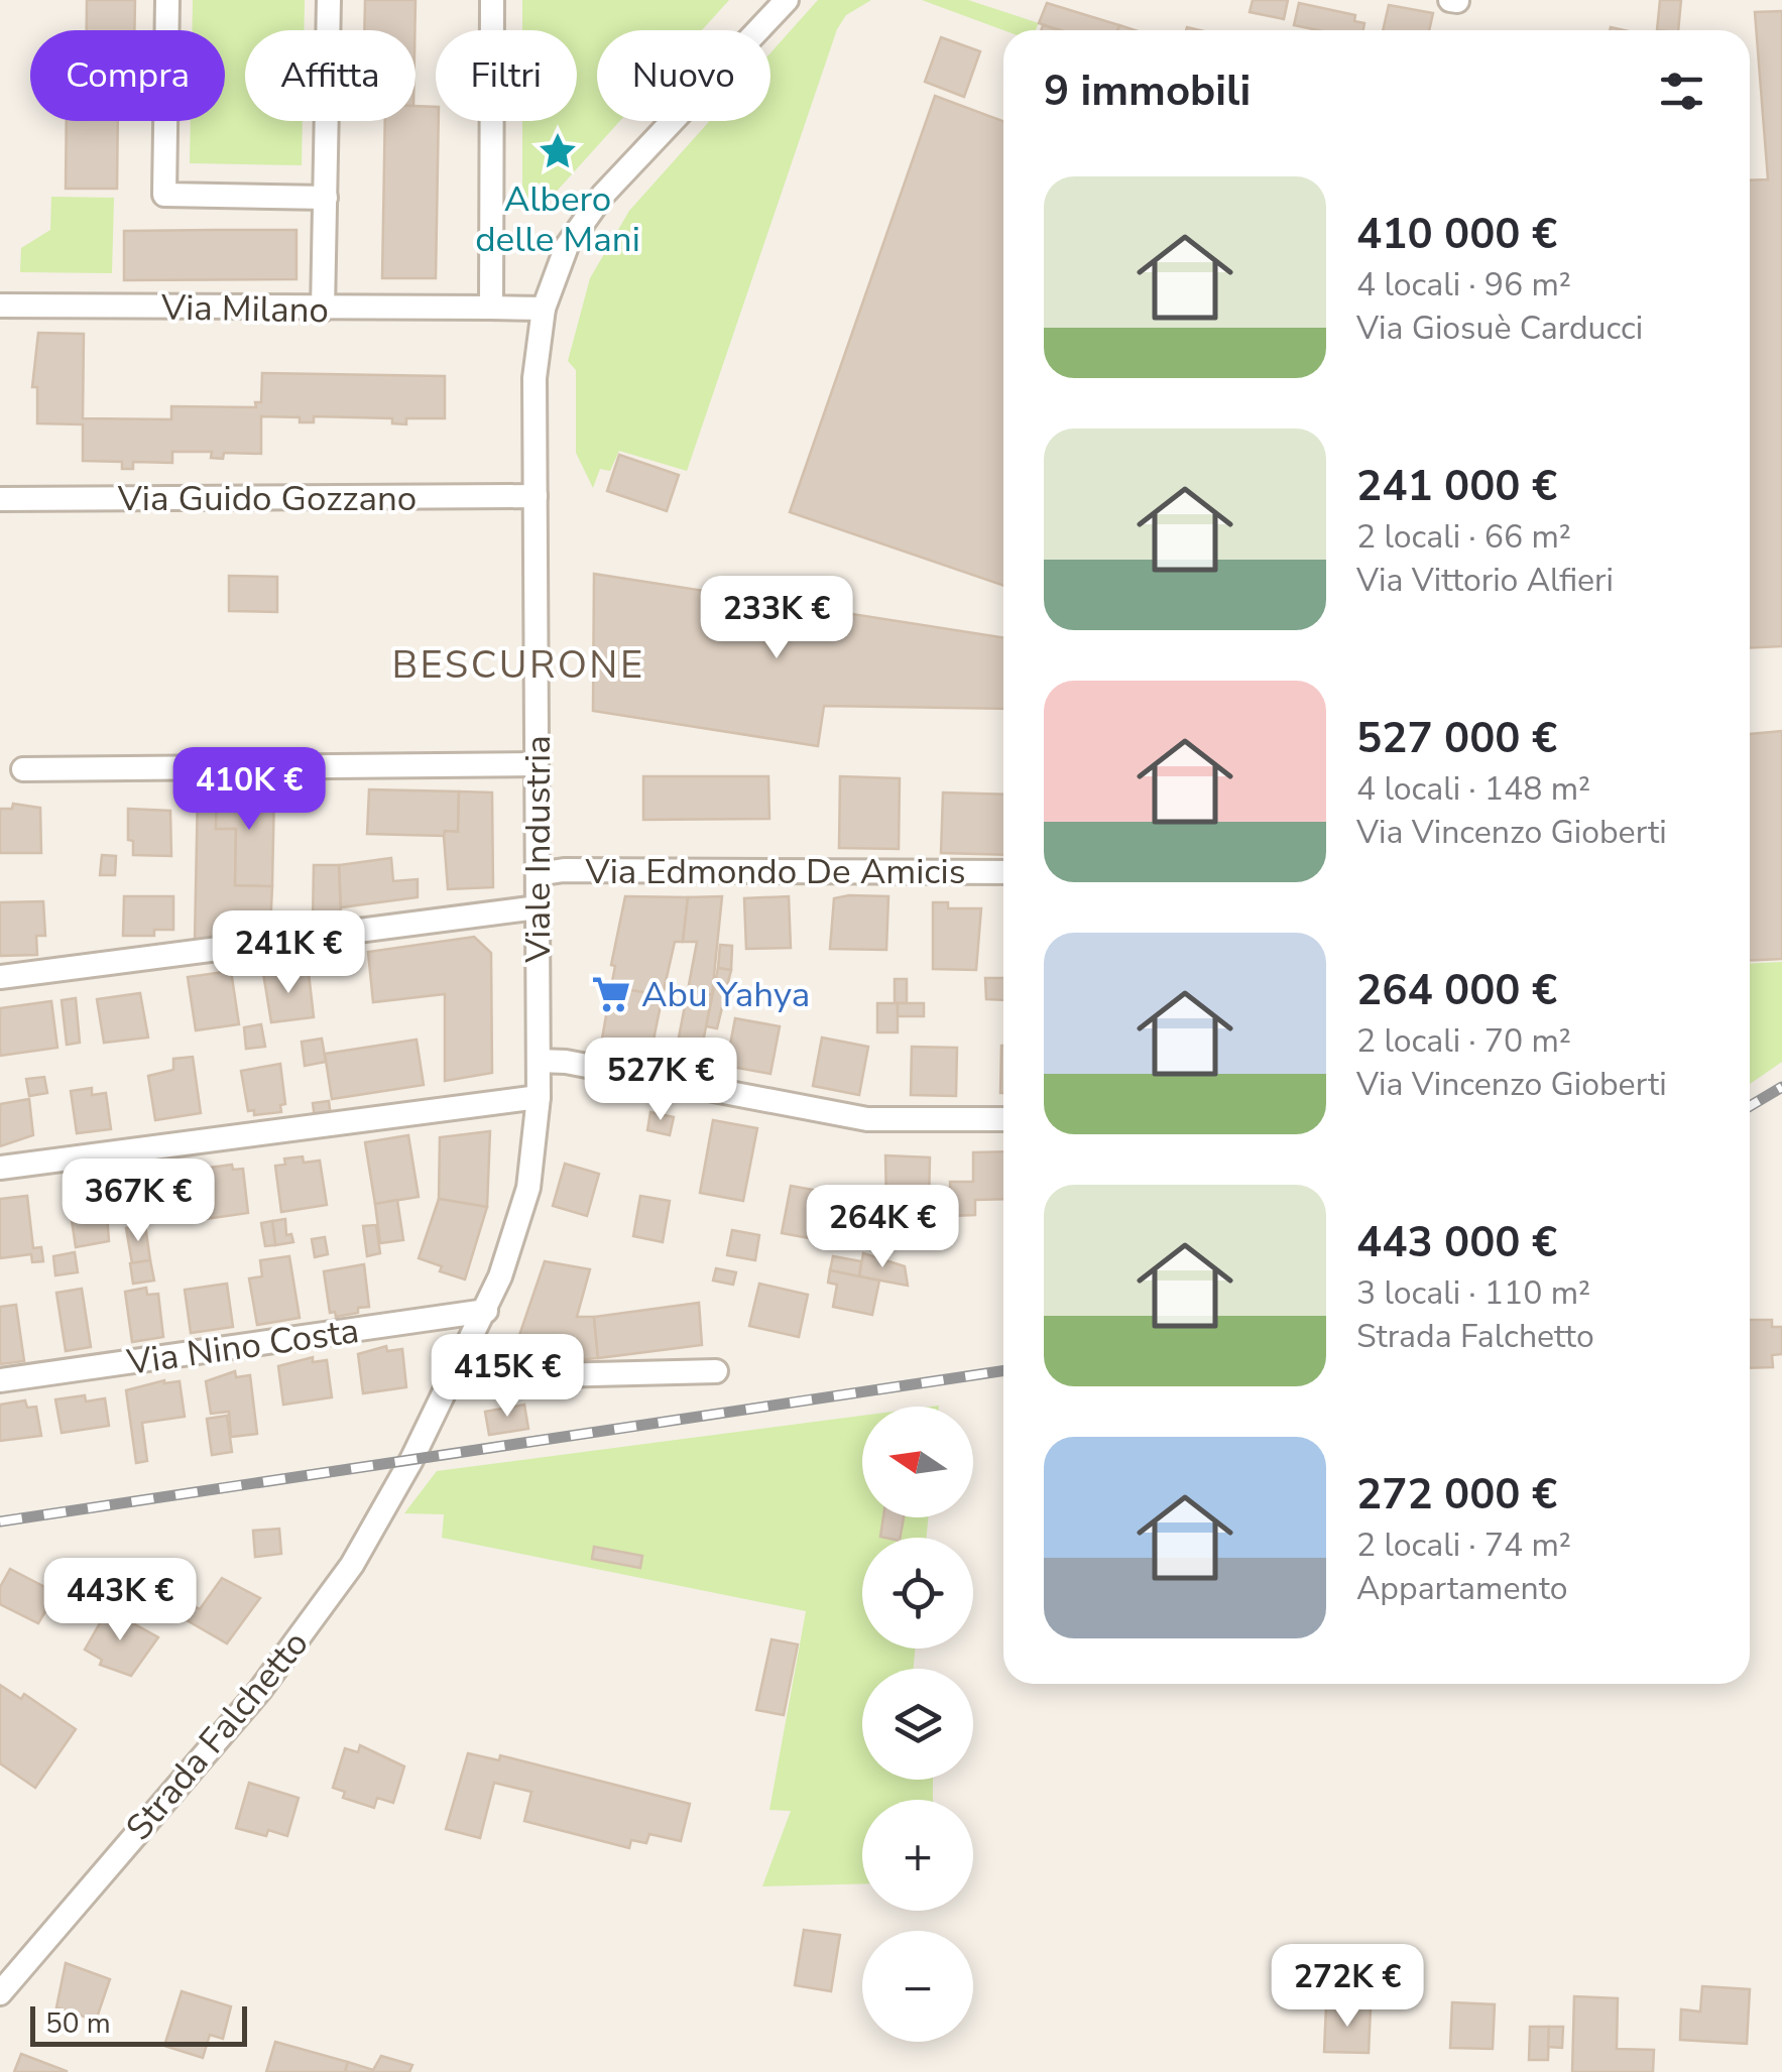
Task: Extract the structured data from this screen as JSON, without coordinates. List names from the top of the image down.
{
  "streets": {
    "street": [
      "Via Milano",
      "Via Guido Gozzano",
      "Viale Industria",
      "Via Edmondo De Amicis",
      "Via Nino Costa",
      "Strada Falchetto"
    ]
  },
  "crossings": [
    ["Via Milano", "Viale Industria"],
    ["Via Guido Gozzano", "Viale Industria"],
    ["Viale Industria", "Via Edmondo De Amicis"],
    ["Viale Industria", "Via Nino Costa"],
    ["Viale Industria", "Strada Falchetto"]
  ],
  "districts": ["BESCURONE"],
  "places": {
    "place": ["Albero delle Mani"],
    "supermarket": ["Abu Yahya"]
  },
  "scale_bar": "50 m",
  "north": "left",
  "page": {
    "chip": [
      "Compra",
      "Affitta",
      "Filtri",
      "Nuovo"
    ],
    "heading": "9 immobili",
    "list": [
      {
        "name": "410 000 €",
        "note": "4 locali · 96 m² · Via Giosuè Carducci"
      },
      {
        "name": "241 000 €",
        "note": "2 locali · 66 m² · Via Vittorio Alfieri"
      },
      {
        "name": "527 000 €",
        "note": "4 locali · 148 m² · Via Vincenzo Gioberti"
      },
      {
        "name": "264 000 €",
        "note": "2 locali · 70 m² · Via Vincenzo Gioberti"
      },
      {
        "name": "443 000 €",
        "note": "3 locali · 110 m² · Strada Falchetto"
      },
      {
        "name": "272 000 €",
        "note": "2 locali · 74 m² · Appartamento"
      }
    ],
    "price": [
      "233K €",
      "410K €",
      "241K €",
      "527K €",
      "367K €",
      "264K €",
      "415K €",
      "443K €",
      "272K €"
    ],
    "map_buttons": ["+", "−"],
    "scale": "50 m"
  }
}
